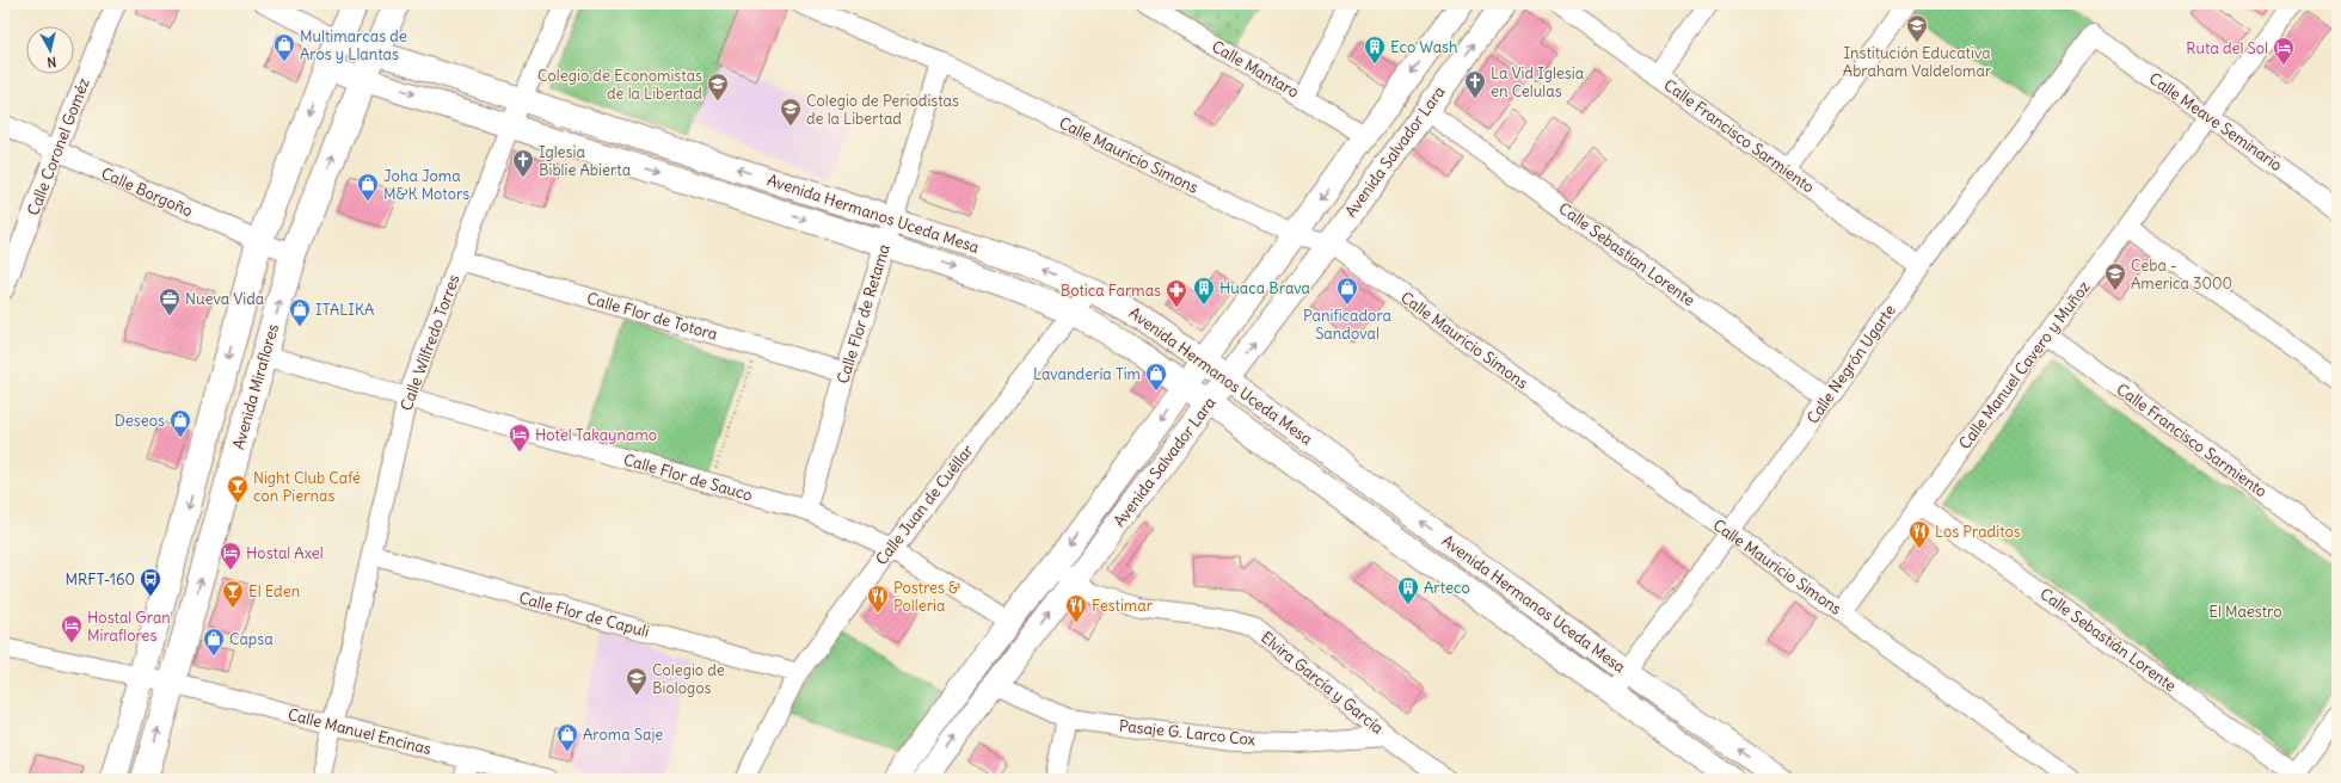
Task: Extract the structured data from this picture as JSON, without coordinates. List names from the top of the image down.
{
  "streets": {
    "main road": ["Avenida Miraflores"],
    "street": [
      "Calle Mantaro",
      "Calle Meave Seminario",
      "Calle Francisco Sarmiento",
      "Calle Coronel Goméz",
      "Avenida Salvador Lara",
      "Calle Mauricio Simons",
      "Calle Borgoño",
      "Avenida Hermanos Uceda Mesa",
      "Calle Sebastian Lorente",
      "Calle Flor de Retama",
      "Calle Flor de Totora",
      "Calle Wilfredo Torres",
      "Calle Negrón Ugarte",
      "Calle Manuel Cavero y Muñoz",
      "Calle Flor de Sauco",
      "Calle Juan de Cuéllar",
      "Calle Flor de Capuli",
      "Calle Sebastián Lorente",
      "Elvira García y García",
      "Calle Manuel Encinas",
      "Pasaje G. Larco Cox"
    ]
  },
  "crossings": [
    ["Calle Mantaro", "Avenida Salvador Lara"],
    ["Calle Meave Seminario", "Calle Negrón Ugarte"],
    ["Calle Meave Seminario", "Calle Manuel Cavero y Muñoz"],
    ["Calle Francisco Sarmiento", "Calle Negrón Ugarte"],
    ["Calle Francisco Sarmiento", "Calle Manuel Cavero y Muñoz"],
    ["Calle Coronel Goméz", "Calle Borgoño"],
    ["Avenida Salvador Lara", "Calle Mauricio Simons"],
    ["Avenida Salvador Lara", "Avenida Hermanos Uceda Mesa"],
    ["Avenida Salvador Lara", "Calle Sebastian Lorente"],
    ["Avenida Salvador Lara", "Calle Flor de Sauco"],
    ["Avenida Salvador Lara", "Elvira García y García"],
    ["Avenida Salvador Lara", "Pasaje G. Larco Cox"],
    ["Calle Mauricio Simons", "Calle Flor de Retama"],
    ["Calle Mauricio Simons", "Calle Negrón Ugarte"],
    ["Calle Mauricio Simons", "Calle Manuel Cavero y Muñoz"],
    ["Calle Borgoño", "Avenida Miraflores"],
    ["Avenida Hermanos Uceda Mesa", "Calle Flor de Retama"],
    ["Avenida Hermanos Uceda Mesa", "Calle Wilfredo Torres"],
    ["Avenida Hermanos Uceda Mesa", "Calle Negrón Ugarte"],
    ["Avenida Hermanos Uceda Mesa", "Avenida Miraflores"],
    ["Avenida Hermanos Uceda Mesa", "Calle Juan de Cuéllar"],
    ["Calle Sebastian Lorente", "Calle Negrón Ugarte"],
    ["Calle Flor de Retama", "Calle Flor de Totora"],
    ["Calle Flor de Retama", "Calle Flor de Sauco"],
    ["Calle Flor de Totora", "Calle Wilfredo Torres"],
    ["Calle Wilfredo Torres", "Calle Flor de Sauco"],
    ["Calle Wilfredo Torres", "Calle Flor de Capuli"],
    ["Calle Wilfredo Torres", "Calle Manuel Encinas"],
    ["Calle Manuel Cavero y Muñoz", "Calle Sebastián Lorente"],
    ["Avenida Miraflores", "Calle Flor de Sauco"],
    ["Avenida Miraflores", "Calle Manuel Encinas"],
    ["Calle Flor de Sauco", "Calle Juan de Cuéllar"],
    ["Calle Juan de Cuéllar", "Calle Flor de Capuli"],
    ["Elvira García y García", "Pasaje G. Larco Cox"]
  ],
  "parks": ["El Maestro"],
  "places": {
    "school or university": [
      "Institución Educativa Abraham Valdelomar",
      "Colegio de Economistas de la Libertad",
      "Colegio de Periodistas de la Libertad",
      "Ceba - America 3000",
      "Colegio de Biologos"
    ],
    "shop": [
      "Multimarcas de Aros y Llantas",
      "Joha Joma M&K Motors",
      "Panificadora Sandoval",
      "ITALIKA",
      "Lavandería Tim",
      "Deseos",
      "Capsa",
      "Aroma Saje"
    ],
    "building": ["Eco Wash", "Huaca Brava", "Arteco"],
    "hotel": [
      "Ruta del Sol",
      "Hotel Takaynamo",
      "Hostal Axel",
      "Hostal Gran Miraflores"
    ],
    "church": ["La Vid Iglesia en Celulas", "Iglesia Biblie Abierta"],
    "pharmacy": ["Botica Farmas"],
    "office": ["Nueva Vida"],
    "bar": ["Night Club Café con Piernas", "El Eden"],
    "restaurant": ["Los Praditos", "Postres & Polleria", "Festimar"],
    "bus stop": ["MRFT-160"]
  },
  "north": "bottom"
}
